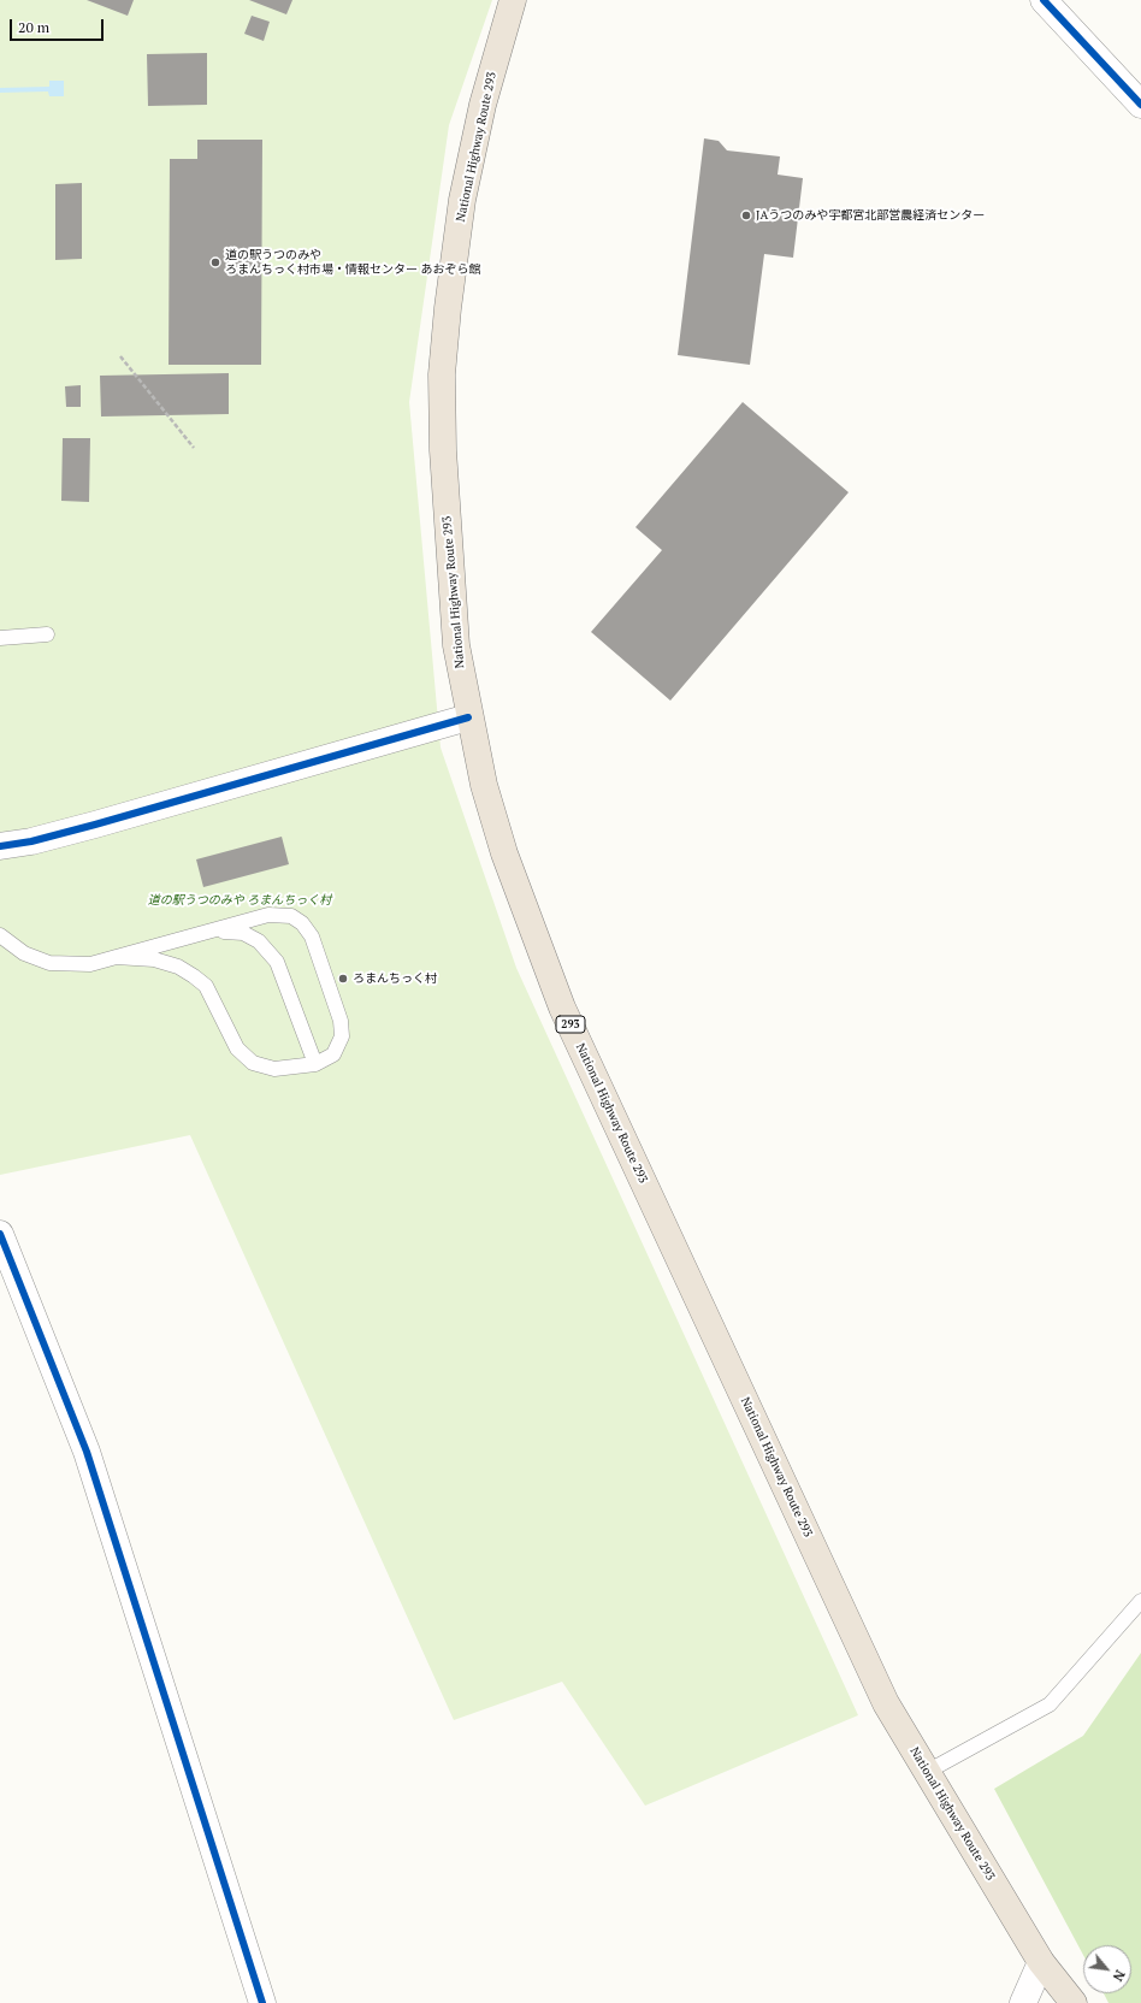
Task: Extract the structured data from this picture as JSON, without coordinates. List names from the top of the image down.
{
  "streets": {
    "highway": ["National Highway Route 293", "293"]
  },
  "parks": ["道の駅うつのみや ろまんちっく村"],
  "places": ["JAうつのみや宇都宮北部営農経済センター", "道の駅うつのみや ろまんちっく村市場・情報センター あおぞら館", "ろまんちっく村"],
  "scale_bar": "20 m",
  "north": "bottom right"
}
